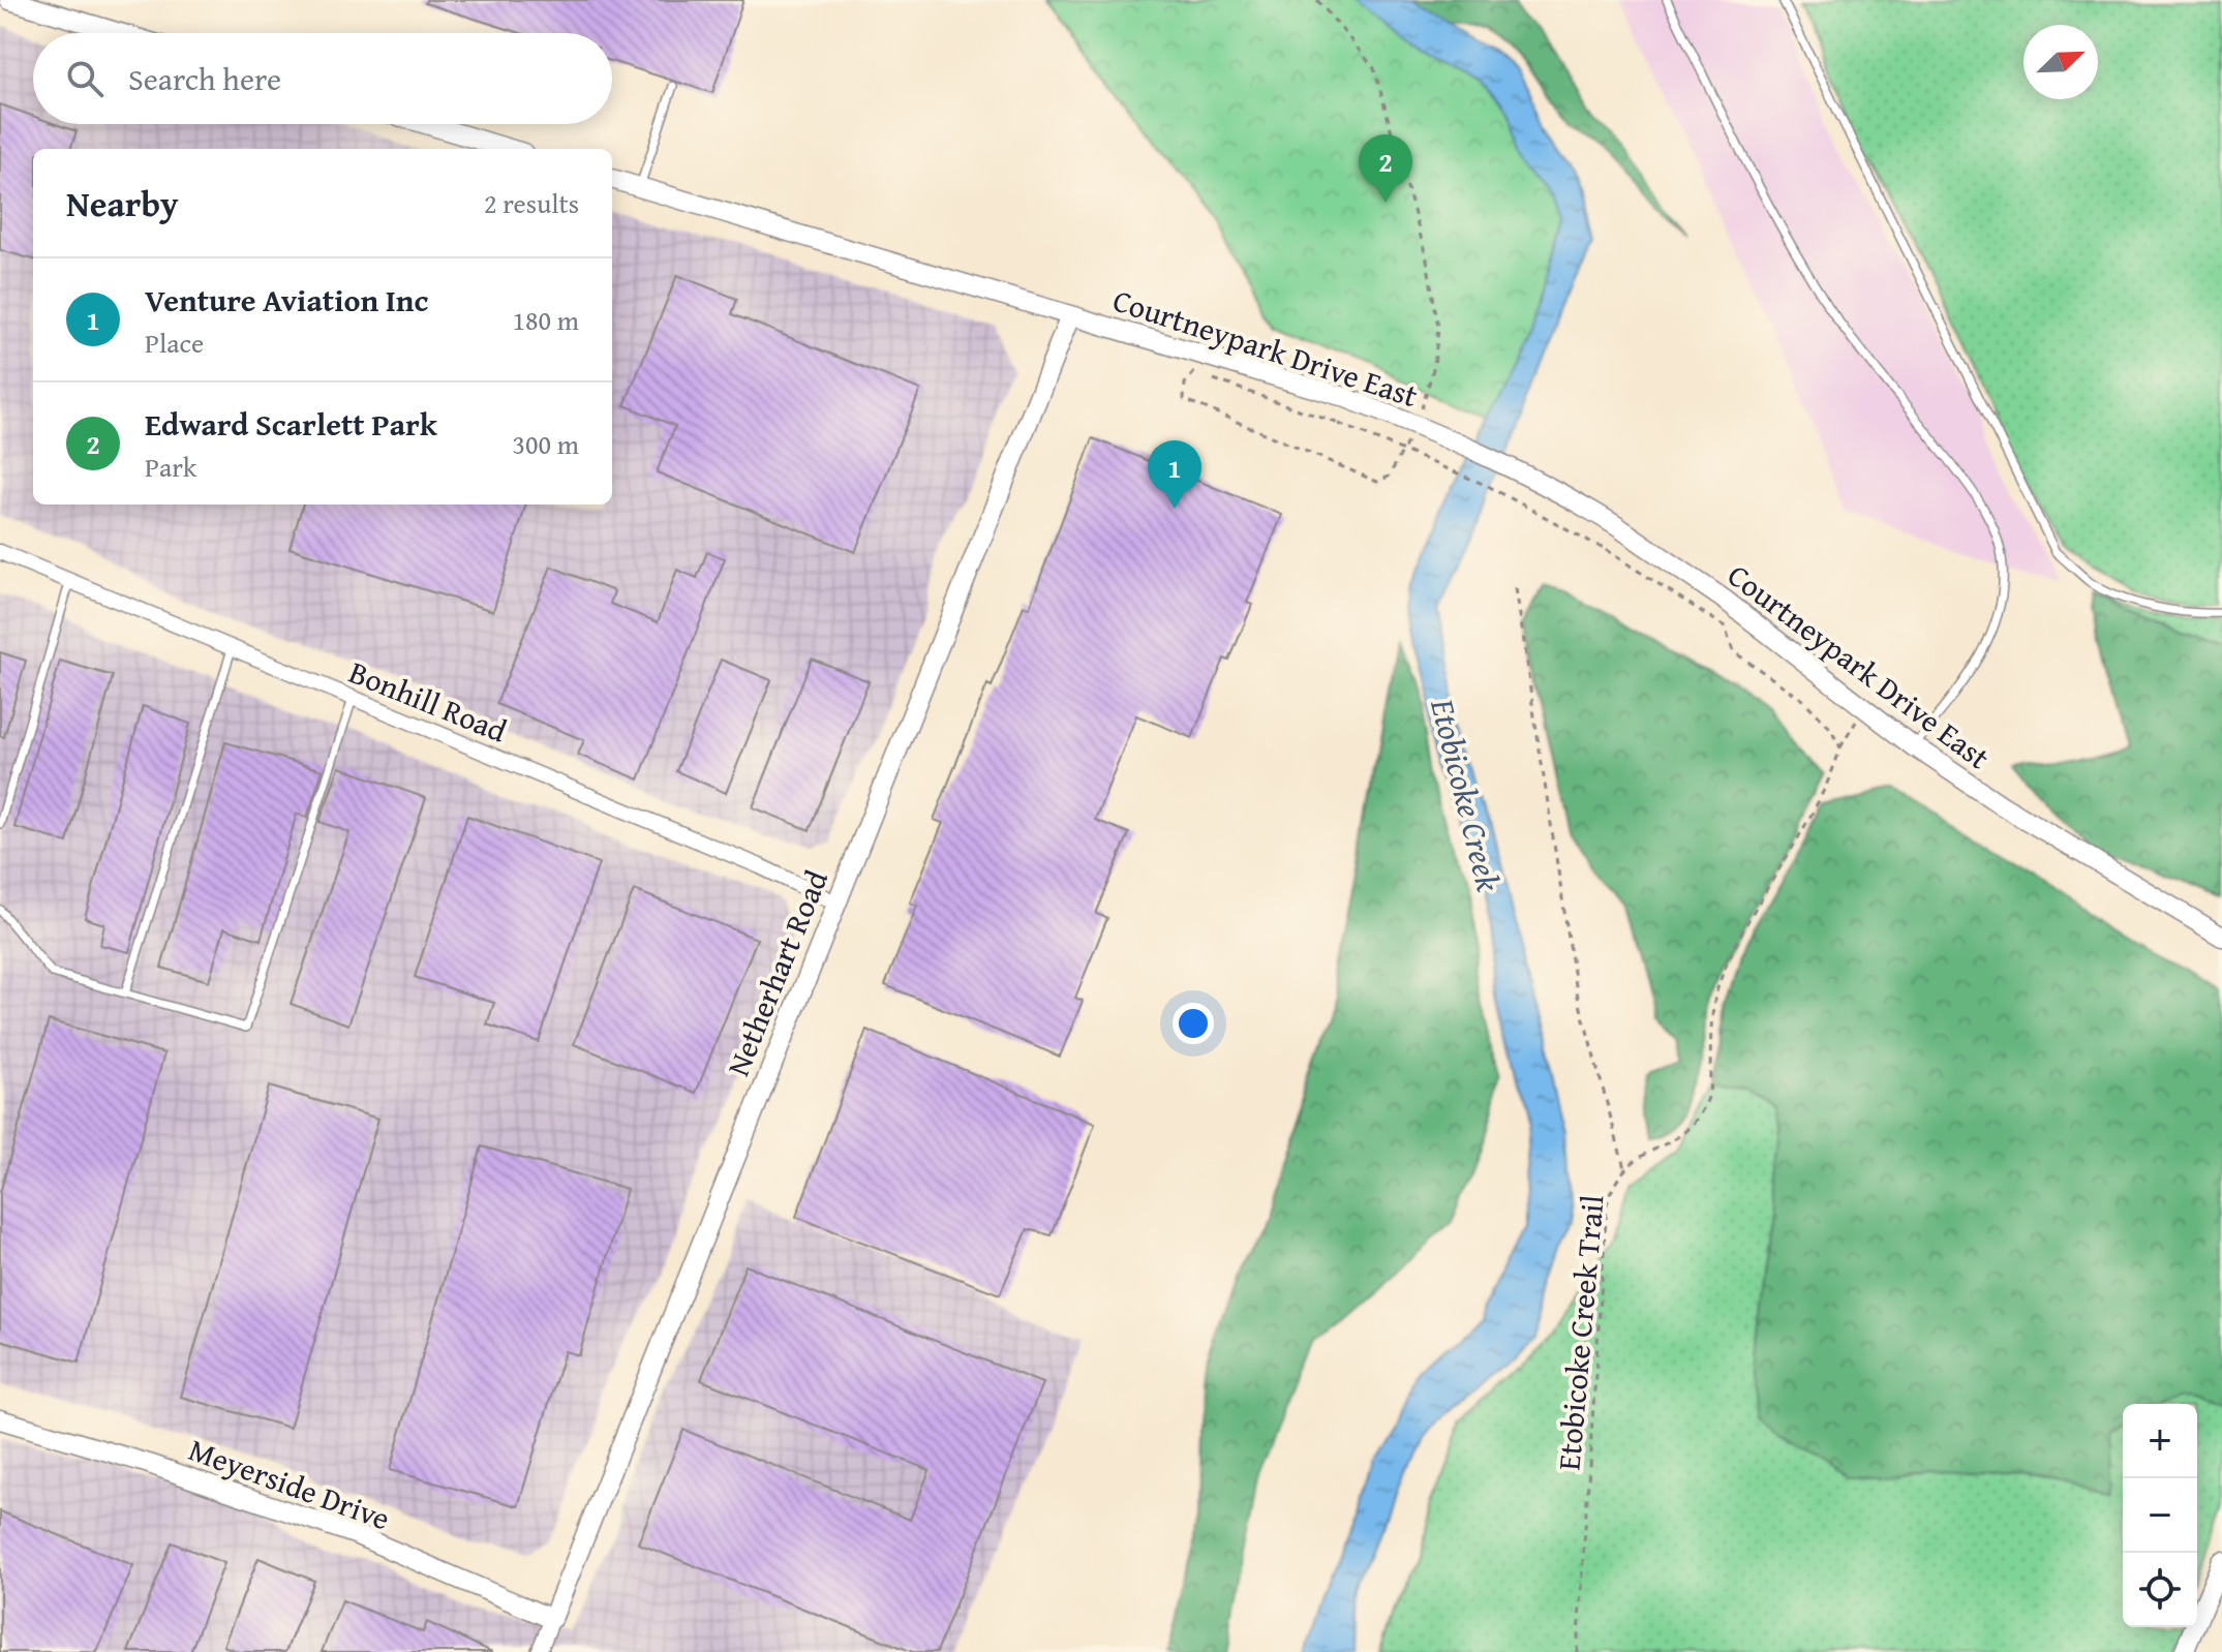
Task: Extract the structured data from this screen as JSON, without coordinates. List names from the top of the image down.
{
  "streets": {
    "street": [
      "Courtneypark Drive East",
      "Bonhill Road",
      "Netherhart Road",
      "Meyerside Drive"
    ],
    "path": ["Etobicoke Creek Trail"]
  },
  "crossings": [
    ["Courtneypark Drive East", "Netherhart Road"],
    ["Courtneypark Drive East", "Etobicoke Creek Trail"],
    ["Bonhill Road", "Netherhart Road"],
    ["Netherhart Road", "Meyerside Drive"]
  ],
  "water": ["Etobicoke Creek"],
  "north": "top right",
  "page": {
    "search": "Search here",
    "pins": ["2", "1"],
    "heading": ["Nearby", "2 results"],
    "list": [
      {
        "mark": "1",
        "name": "Venture Aviation Inc",
        "note": "Place",
        "value": "180 m"
      },
      {
        "mark": "2",
        "name": "Edward Scarlett Park",
        "note": "Park",
        "value": "300 m"
      }
    ],
    "map_buttons": ["+", "−"]
  }
}
